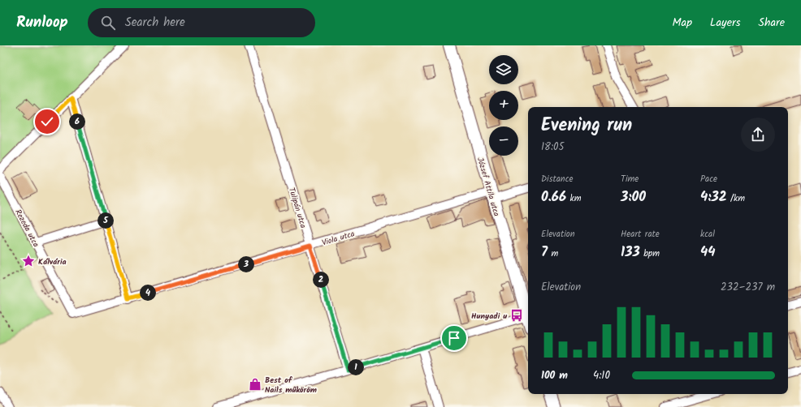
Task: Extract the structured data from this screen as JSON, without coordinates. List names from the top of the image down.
{
  "streets": {
    "street": [
      "József Attila utca",
      "Tulipán utca",
      "Rezeda utca",
      "Viola utca"
    ]
  },
  "crossings": [
    ["József Attila utca", "Viola utca"],
    ["Tulipán utca", "Viola utca"],
    ["Rezeda utca", "Viola utca"]
  ],
  "places": {
    "place": ["Kálvária"],
    "bus stop": ["Hunyadi u"],
    "shop": ["Best of Nails műköröm"]
  },
  "page": {
    "header": "Runloop",
    "search": "Search here",
    "nav": ["Map", "Layers", "Share"],
    "map_buttons": ["+", "−"],
    "heading": ["Evening run", "18:05"],
    "pins": [
      "6",
      "5",
      "3",
      "2",
      "4",
      "1"
    ],
    "stats": [
      ["Distance", "0.66 km"],
      ["Time", "3:00"],
      ["Pace", "4:32 /km"],
      ["Elevation", "7 m"],
      ["Heart rate", "133 bpm"],
      ["kcal", "44"]
    ],
    "chart": ["Elevation", "232–237 m"],
    "list": [
      {
        "name": "100 m",
        "note": "4:10"
      }
    ]
  }
}
